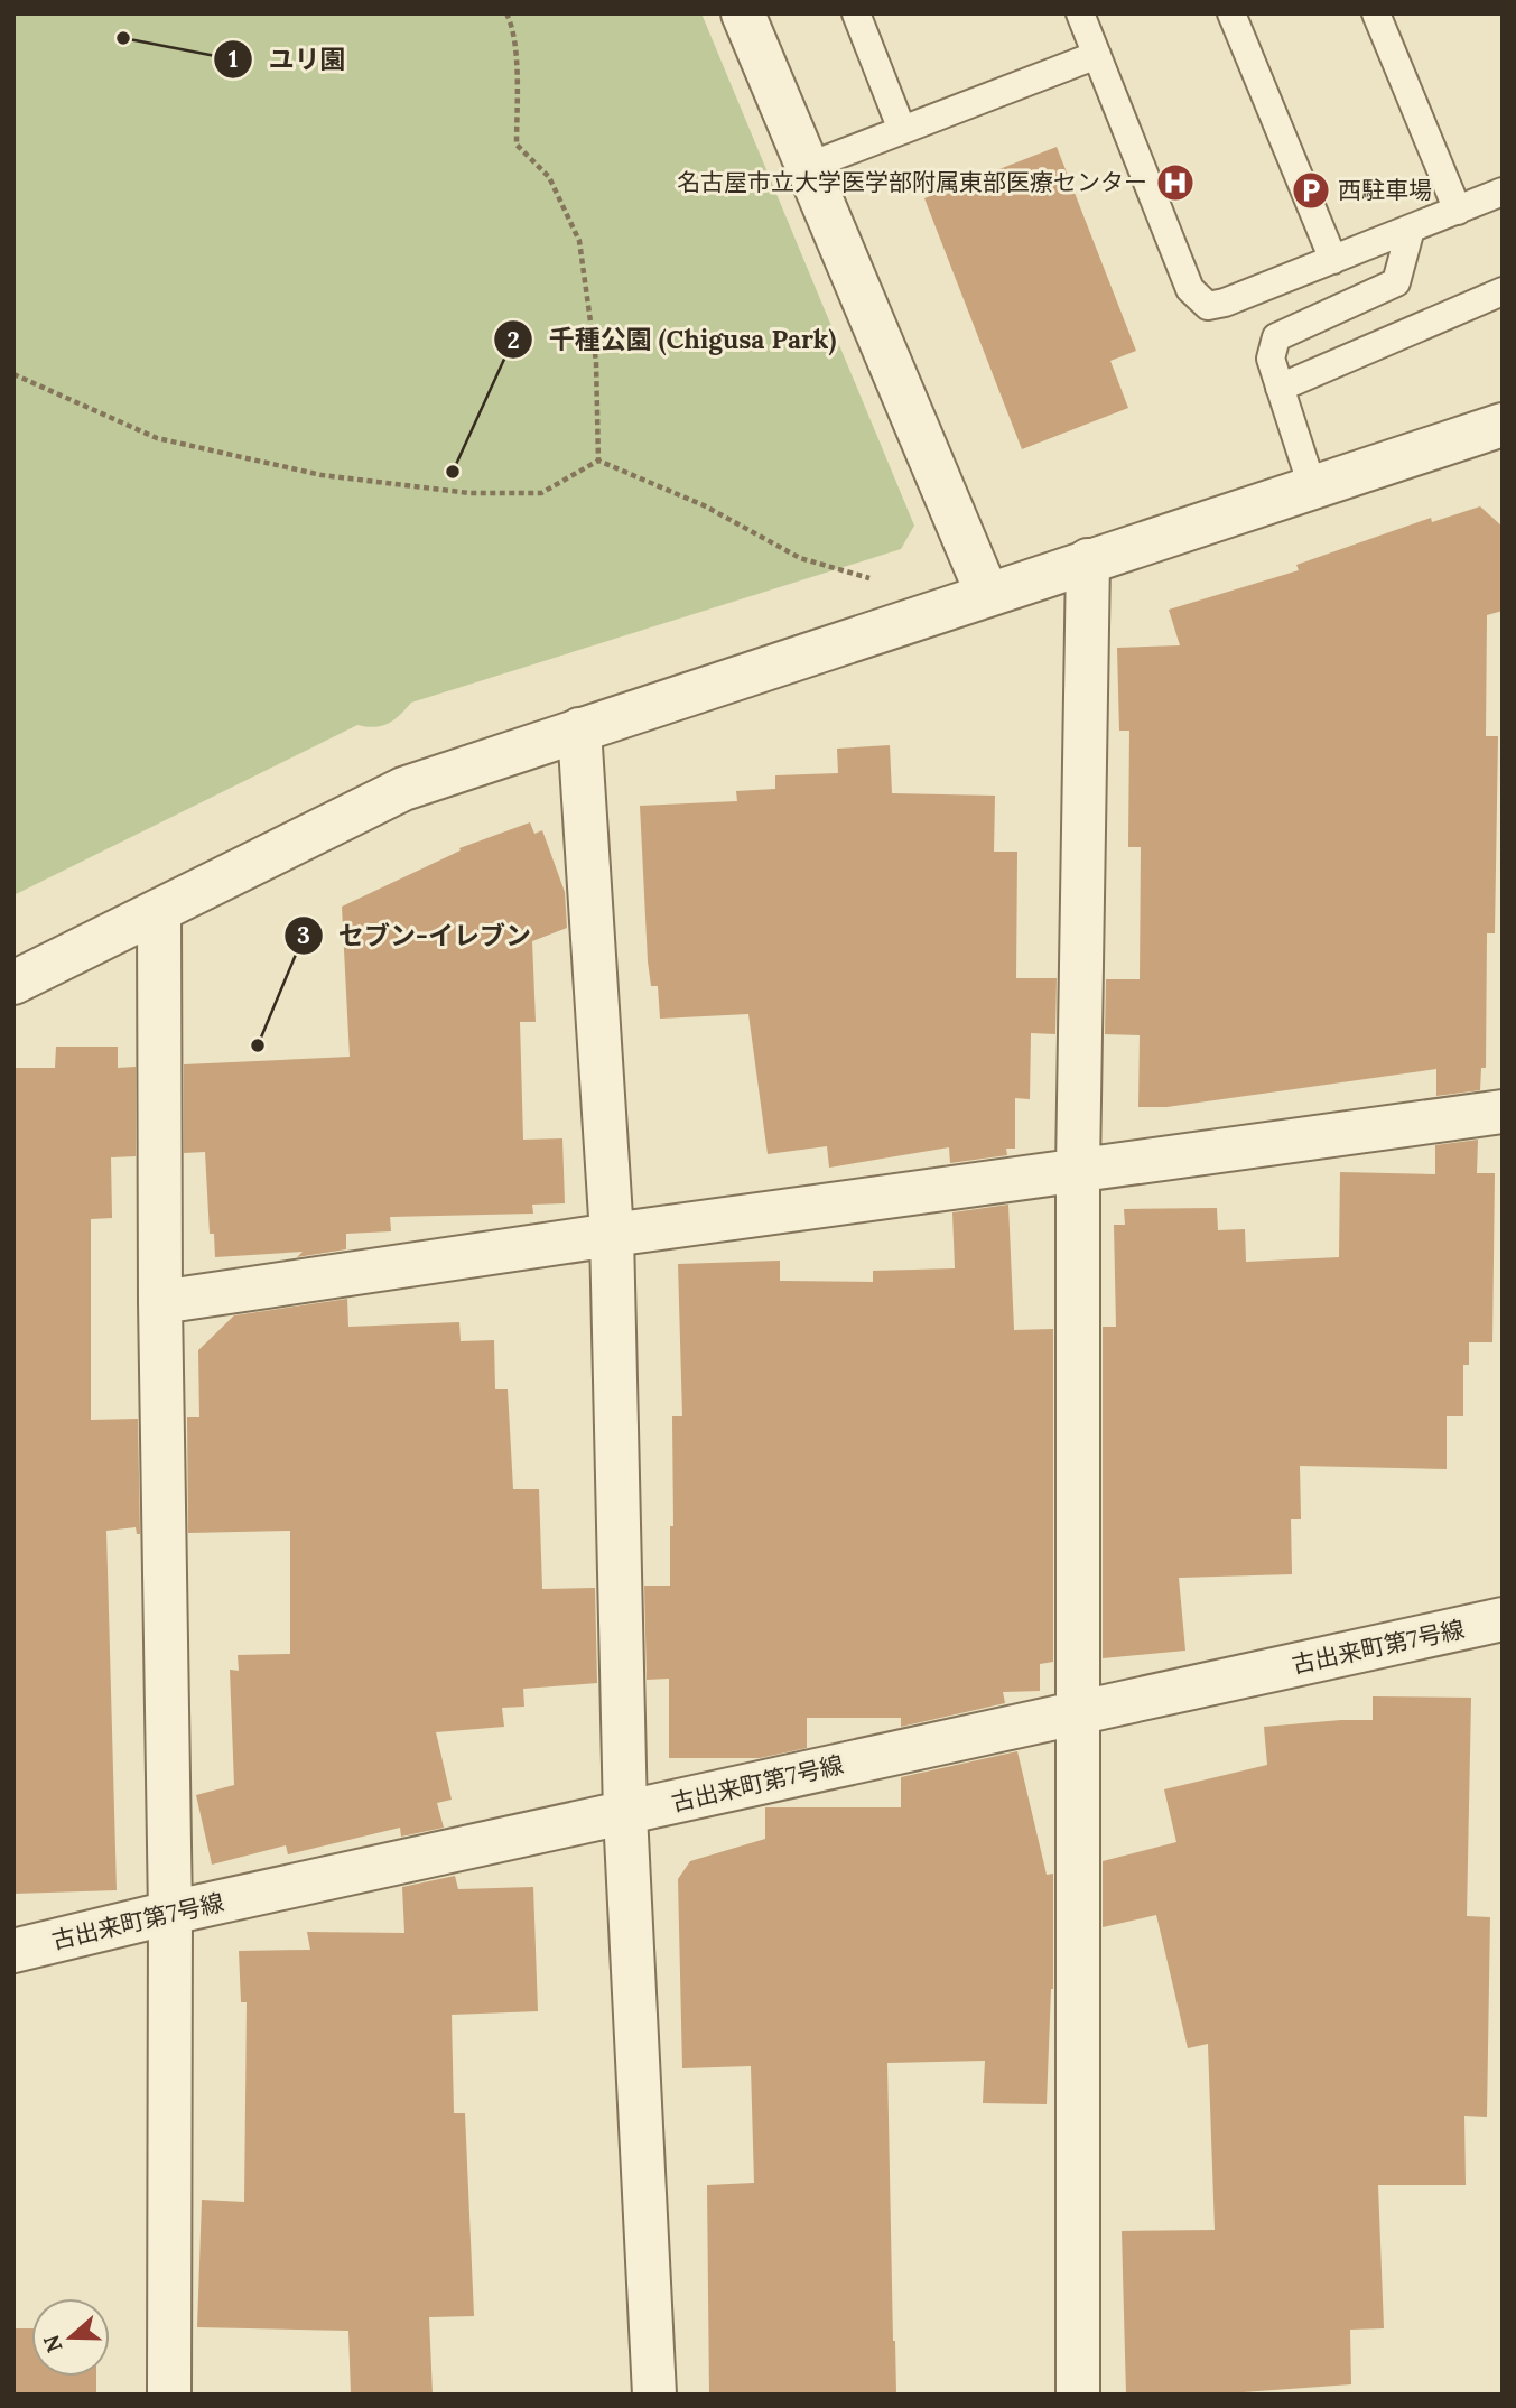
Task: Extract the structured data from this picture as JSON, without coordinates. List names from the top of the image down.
{
  "streets": {
    "street": ["古出来町第7号線"]
  },
  "places": {
    "other": ["ユリ園", "千種公園 (Chigusa Park)", "セブン-イレブン"],
    "hospital": ["名古屋市立大学医学部附属東部医療センター"],
    "parking": ["西駐車場"]
  },
  "north": "left"
}
